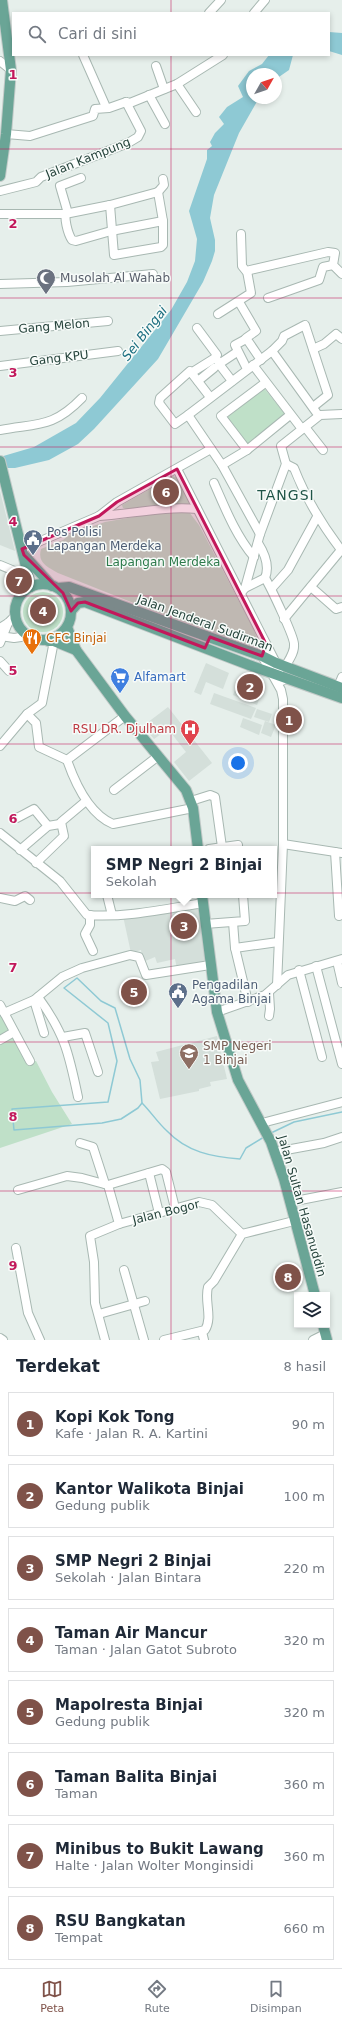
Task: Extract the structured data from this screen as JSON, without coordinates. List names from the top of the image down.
{
  "streets": {
    "main road": ["Jalan Jenderal Sudirman", "Jalan Sultan Hasanuddin"],
    "street": [
      "Jalan Kampung",
      "Gang Melon",
      "Gang KPU",
      "Jalan Bogor"
    ]
  },
  "districts": ["TANGSI"],
  "water": ["Sei Bingai"],
  "parks": ["Lapangan Merdeka"],
  "places": {
    "mosque": ["Musolah Al Wahab"],
    "public building": ["Pos Polisi Lapangan Merdeka", "Pengadilan Agama Binjai"],
    "restaurant": ["CFC Binjai"],
    "supermarket": ["Alfamart"],
    "hospital": ["RSU DR. Djulham"],
    "school or university": ["SMP Negeri 1 Binjai"]
  },
  "north": "top right",
  "page": {
    "search": "Cari di sini",
    "pins": [
      "6",
      "7",
      "4",
      "2",
      "1",
      "3",
      "5",
      "8"
    ],
    "popup": ["SMP Negri 2 Binjai", "Sekolah"],
    "heading": ["Terdekat", "8 hasil"],
    "list": [
      {
        "mark": "1",
        "name": "Kopi Kok Tong",
        "note": "Kafe · Jalan R. A. Kartini",
        "value": "90 m"
      },
      {
        "mark": "2",
        "name": "Kantor Walikota Binjai",
        "note": "Gedung publik",
        "value": "100 m"
      },
      {
        "mark": "3",
        "name": "SMP Negri 2 Binjai",
        "note": "Sekolah · Jalan Bintara",
        "value": "220 m"
      },
      {
        "mark": "4",
        "name": "Taman Air Mancur",
        "note": "Taman · Jalan Gatot Subroto",
        "value": "320 m"
      },
      {
        "mark": "5",
        "name": "Mapolresta Binjai",
        "note": "Gedung publik",
        "value": "320 m"
      },
      {
        "mark": "6",
        "name": "Taman Balita Binjai",
        "note": "Taman",
        "value": "360 m"
      },
      {
        "mark": "7",
        "name": "Minibus to Bukit Lawang",
        "note": "Halte · Jalan Wolter Monginsidi",
        "value": "360 m"
      },
      {
        "mark": "8",
        "name": "RSU Bangkatan",
        "note": "Tempat",
        "value": "660 m"
      }
    ],
    "nav": ["Peta", "Rute", "Disimpan"]
  },
  "grid": {
    "rows": [
      "1",
      "2",
      "3",
      "4",
      "5",
      "6",
      "7",
      "8",
      "9"
    ]
  }
}
